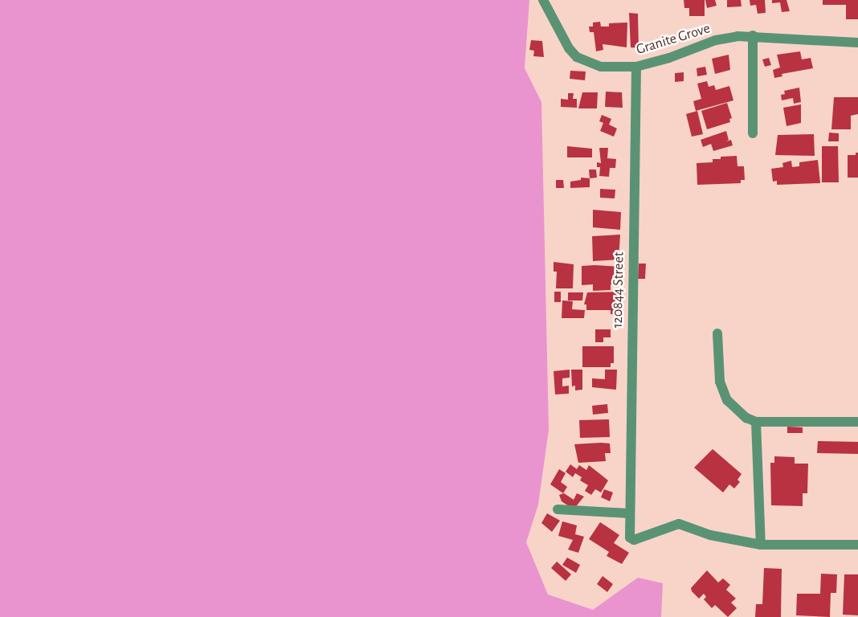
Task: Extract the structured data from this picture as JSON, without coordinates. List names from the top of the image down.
{
  "streets": {
    "street": ["Granite Grove", "120844 Street"]
  },
  "crossings": [
    ["Granite Grove", "120844 Street"]
  ]
}
